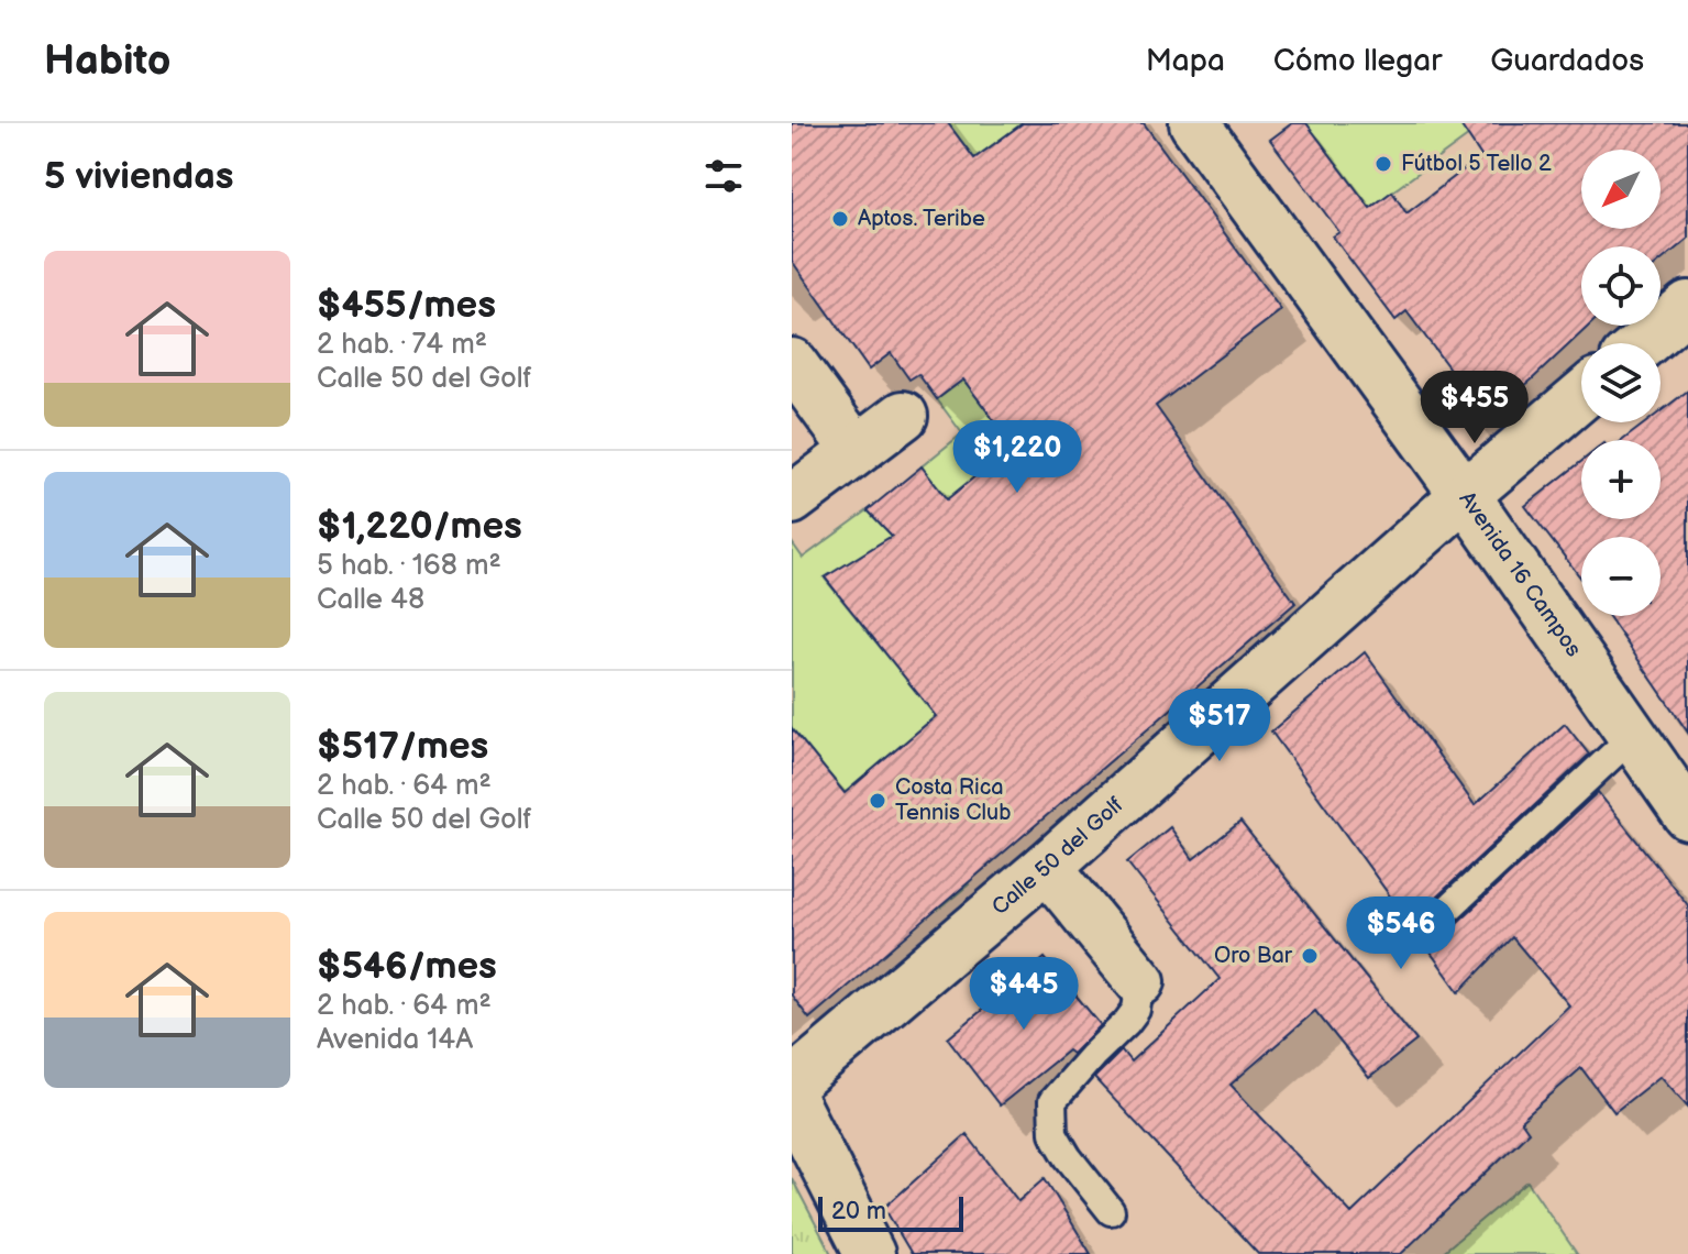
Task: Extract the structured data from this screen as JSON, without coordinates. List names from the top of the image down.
{
  "streets": {
    "street": ["Avenida 16 Campos", "Calle 50 del Golf"]
  },
  "crossings": [
    ["Avenida 16 Campos", "Calle 50 del Golf"]
  ],
  "places": [
    "Fútbol 5 Tello 2",
    "Aptos. Teribe",
    "Costa Rica Tennis Club",
    "Oro Bar"
  ],
  "scale_bar": "20 m",
  "north": "bottom left",
  "page": {
    "header": "Habito",
    "nav": ["Mapa", "Cómo llegar", "Guardados"],
    "heading": "5 viviendas",
    "map_buttons": ["+", "−"],
    "list": [
      {
        "name": "$455/mes",
        "note": "2 hab. · 74 m² · Calle 50 del Golf"
      },
      {
        "name": "$1,220/mes",
        "note": "5 hab. · 168 m² · Calle 48"
      },
      {
        "name": "$517/mes",
        "note": "2 hab. · 64 m² · Calle 50 del Golf"
      },
      {
        "name": "$546/mes",
        "note": "2 hab. · 64 m² · Avenida 14A"
      }
    ],
    "price": [
      "$455",
      "$1,220",
      "$517",
      "$546",
      "$445"
    ],
    "scale": "20 m"
  }
}
